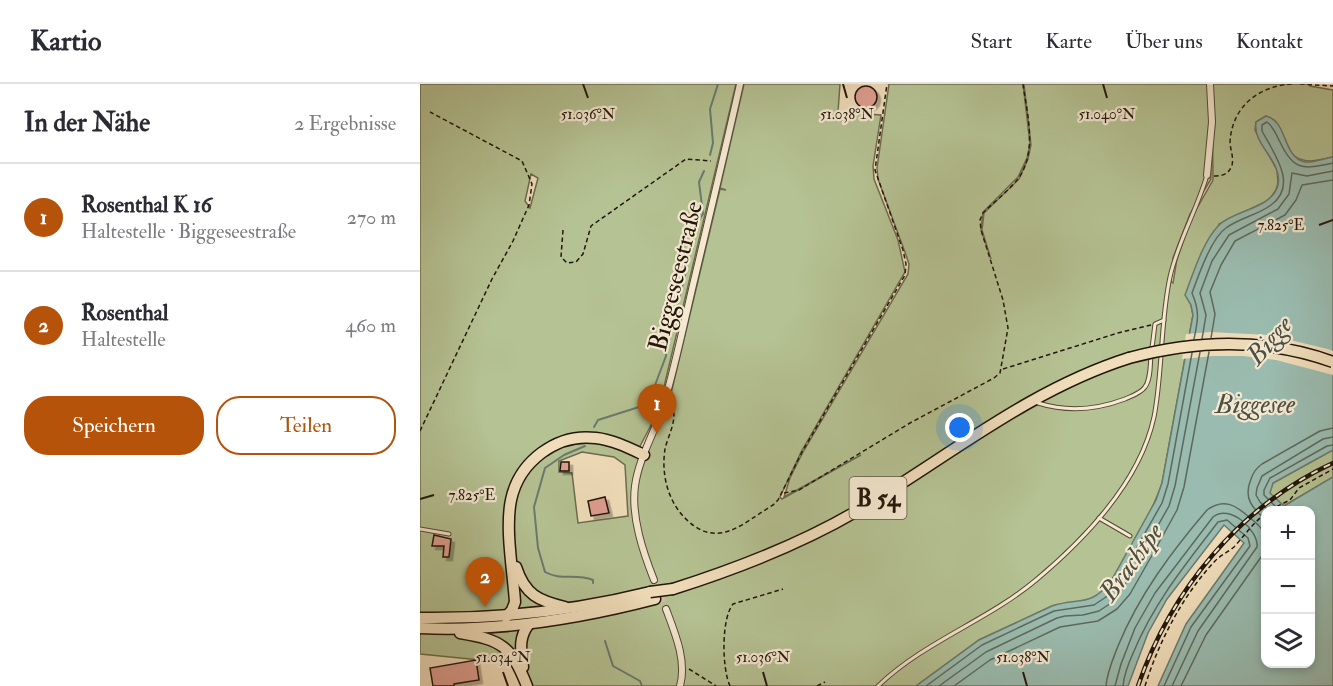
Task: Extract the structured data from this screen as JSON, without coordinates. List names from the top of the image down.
{
  "streets": {
    "main road": ["B 54"],
    "street": ["Biggeseestraße"]
  },
  "water": ["Bigge", "Biggesee", "Brachtpe"],
  "page": {
    "header": "Kartio",
    "nav": [
      "Start",
      "Karte",
      "Über uns",
      "Kontakt"
    ],
    "heading": ["In der Nähe", "2 Ergebnisse"],
    "list": [
      {
        "mark": "1",
        "name": "Rosenthal K 16",
        "note": "Haltestelle · Biggeseestraße",
        "value": "270 m"
      },
      {
        "mark": "2",
        "name": "Rosenthal",
        "note": "Haltestelle",
        "value": "460 m"
      }
    ],
    "buttons": ["Speichern", "Teilen"],
    "pins": ["1", "2"],
    "map_buttons": ["+", "−"]
  },
  "coordinates": [
    "51.036°N",
    "51.038°N",
    "51.040°N",
    "7.825°E",
    "51.034°N"
  ]
}
